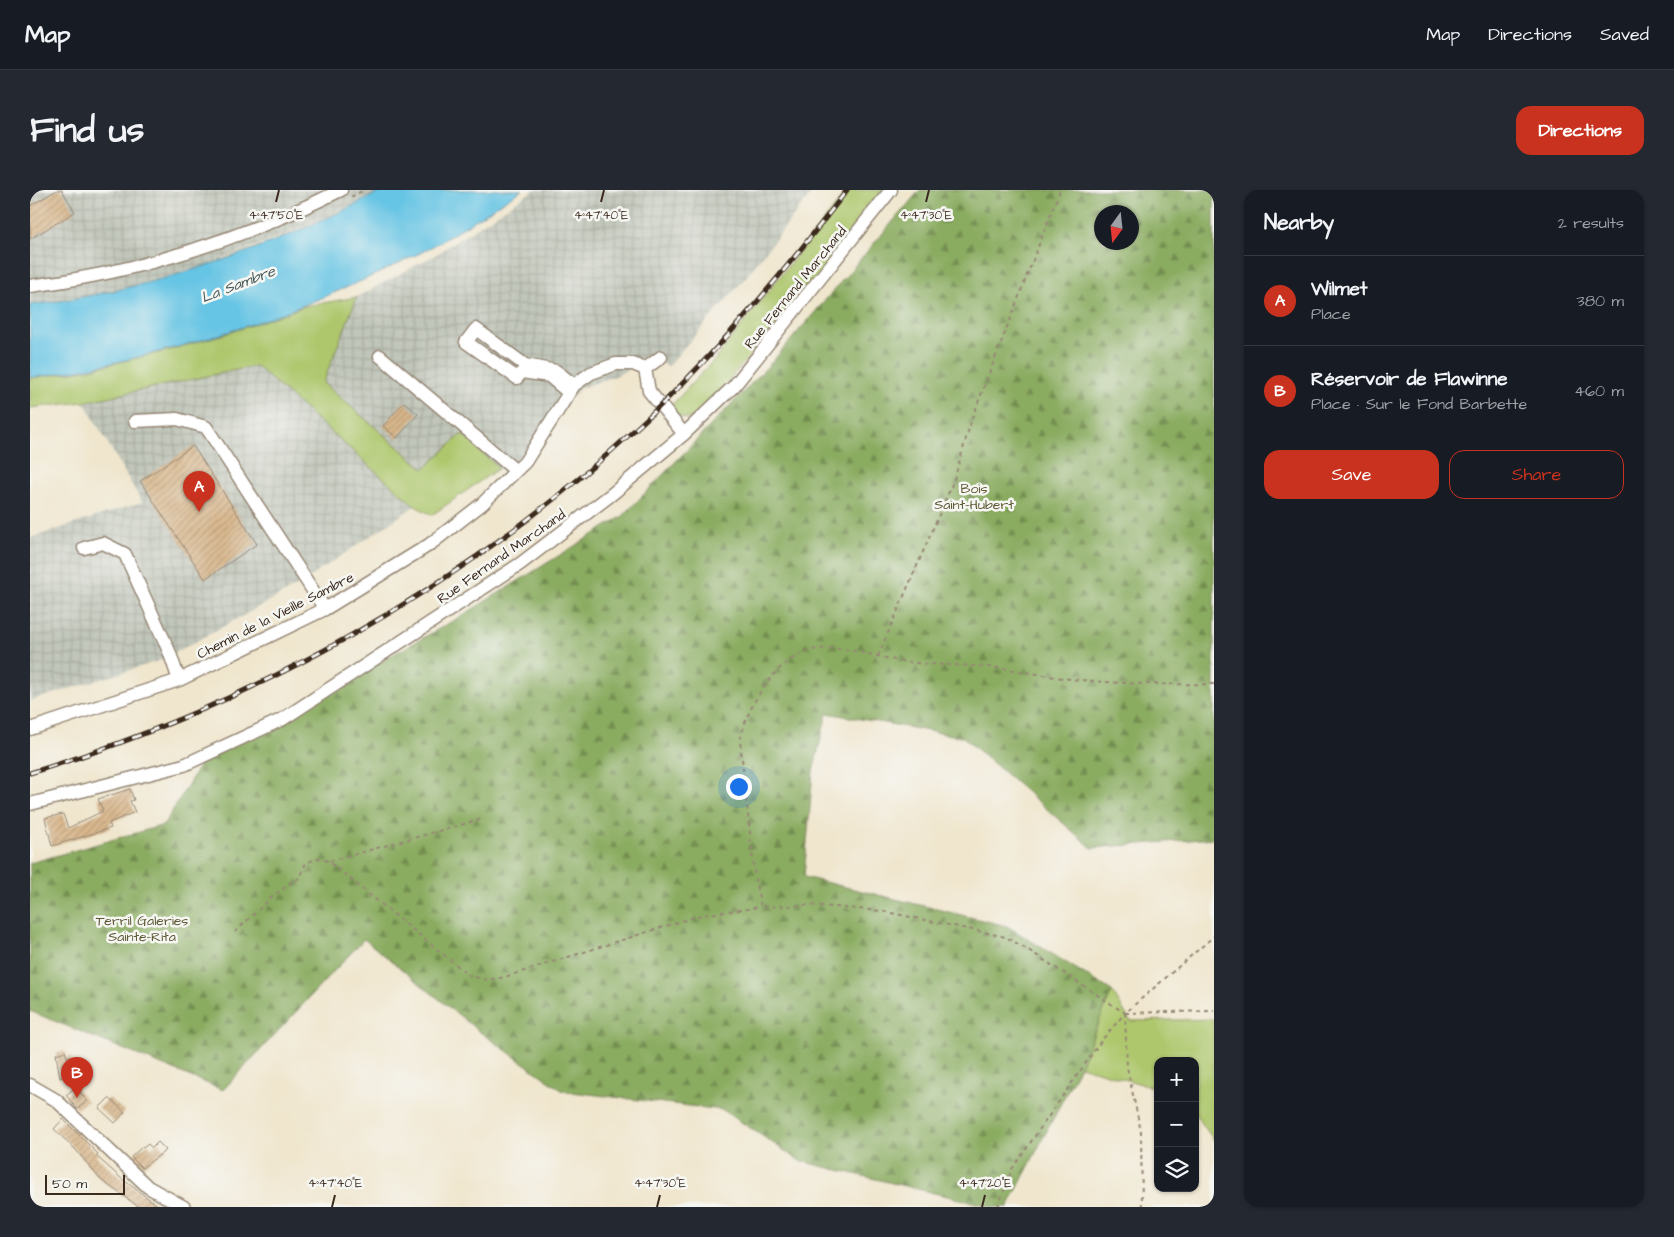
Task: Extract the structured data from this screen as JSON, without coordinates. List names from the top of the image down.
{
  "streets": {
    "street": ["Rue Fernand Marchand", "Chemin de la Vieille Sambre"]
  },
  "water": ["La Sambre"],
  "parks": ["Bois Saint-Hubert", "Terril Galeries Sainte-Rita"],
  "scale_bar": "50 m",
  "north": "bottom",
  "page": {
    "header": "Map",
    "nav": ["Map", "Directions", "Saved"],
    "title": "Find us",
    "buttons": [
      "Directions",
      ["Save", "Share"]
    ],
    "heading": ["Nearby", "2 results"],
    "list": [
      {
        "mark": "A",
        "name": "Wilmet",
        "note": "Place",
        "value": "380 m"
      },
      {
        "mark": "B",
        "name": "Réservoir de Flawinne",
        "note": "Place · Sur le Fond Barbette",
        "value": "460 m"
      }
    ],
    "pins": ["A", "B"],
    "map_buttons": ["+", "−"],
    "scale": "50 m"
  },
  "coordinates": [
    "4°47'50\"E",
    "4°47'40\"E",
    "4°47'30\"E",
    "4°47'20\"E"
  ]
}
